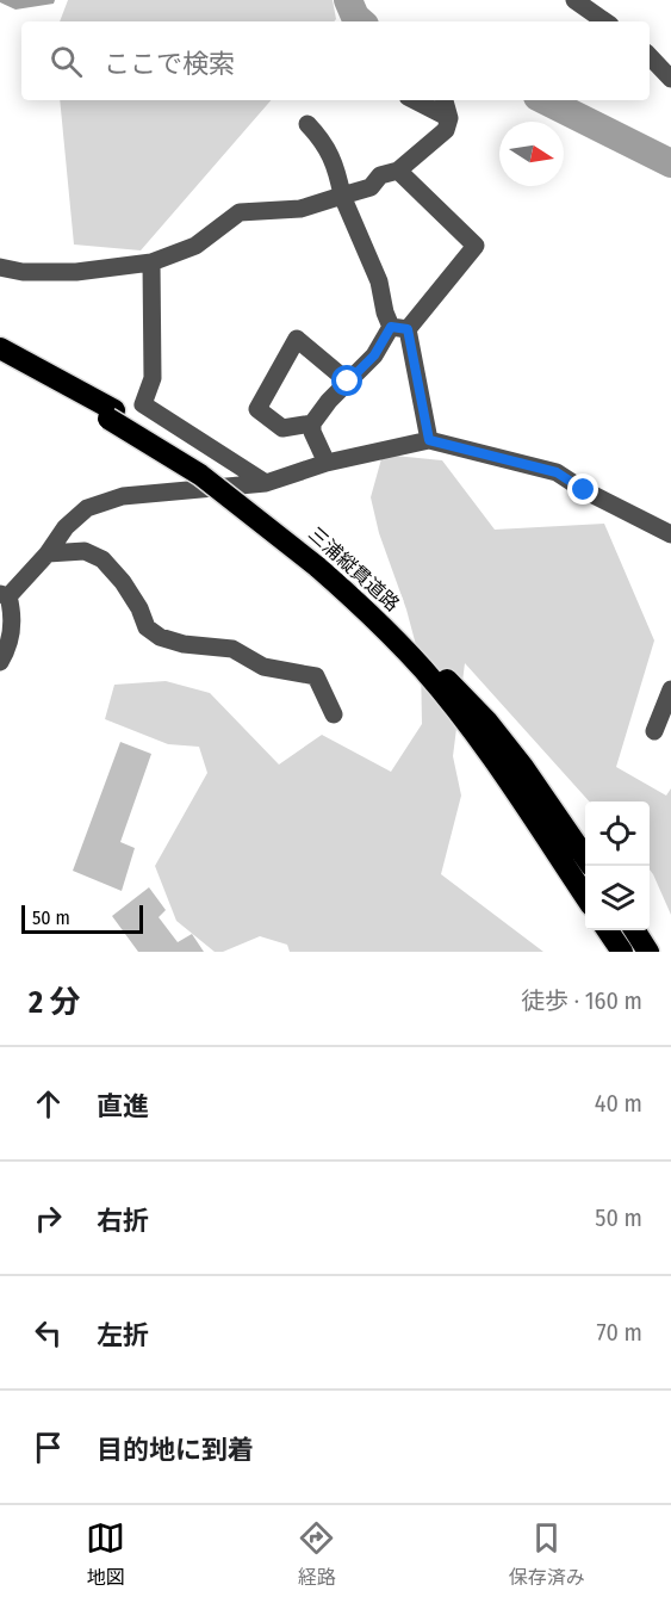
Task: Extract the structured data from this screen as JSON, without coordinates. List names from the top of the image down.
{
  "streets": {
    "highway": ["三浦縦貫道路"]
  },
  "scale_bar": "50 m",
  "north": "right",
  "page": {
    "search": "ここで検索",
    "scale": "50 m",
    "heading": ["2 分", "徒歩 · 160 m"],
    "list": [
      ["直進", "40 m"],
      ["右折", "50 m"],
      ["左折", "70 m"],
      "目的地に到着"
    ],
    "nav": ["地図", "経路", "保存済み"]
  }
}
